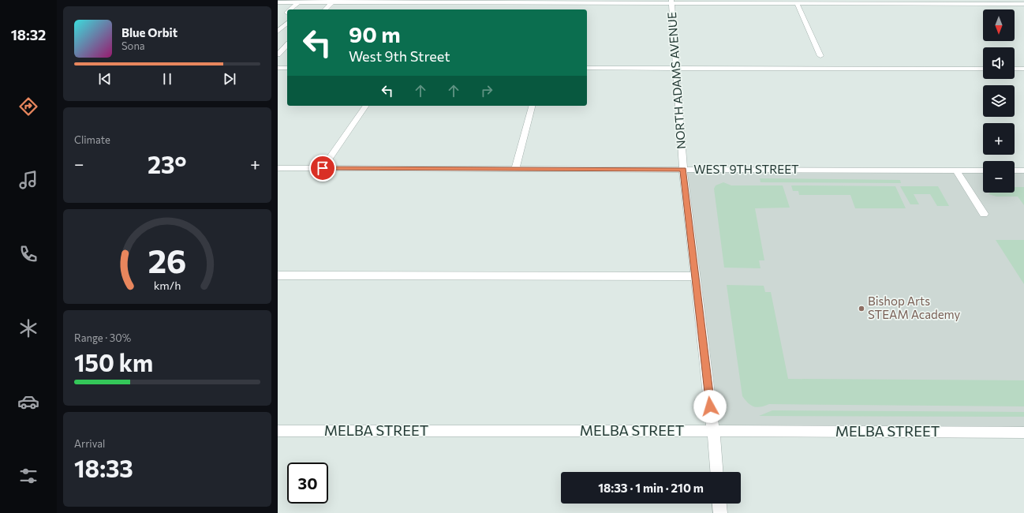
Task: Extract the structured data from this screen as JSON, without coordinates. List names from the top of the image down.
{
  "streets": {
    "street": ["NORTH ADAMS AVENUE", "WEST 9TH STREET", "MELBA STREET"]
  },
  "crossings": [
    ["NORTH ADAMS AVENUE", "WEST 9TH STREET"],
    ["NORTH ADAMS AVENUE", "MELBA STREET"]
  ],
  "places": ["Bishop Arts STEAM Academy"],
  "north": "bottom",
  "page": {
    "tabs": "18:32",
    "map_buttons": ["+", "−"],
    "turn": ["90 m", "West 9th Street"],
    "song": ["Blue Orbit", "Sona"],
    "tile": [
      "Climate",
      ["Range · 30%", "150 km"],
      ["Arrival", "18:33"]
    ],
    "heat": ["−", "23°", "+"],
    "limit": "30",
    "trip": "18:33 · 1 min · 210 m",
    "gauge": ["26", "km/h"]
  }
}
